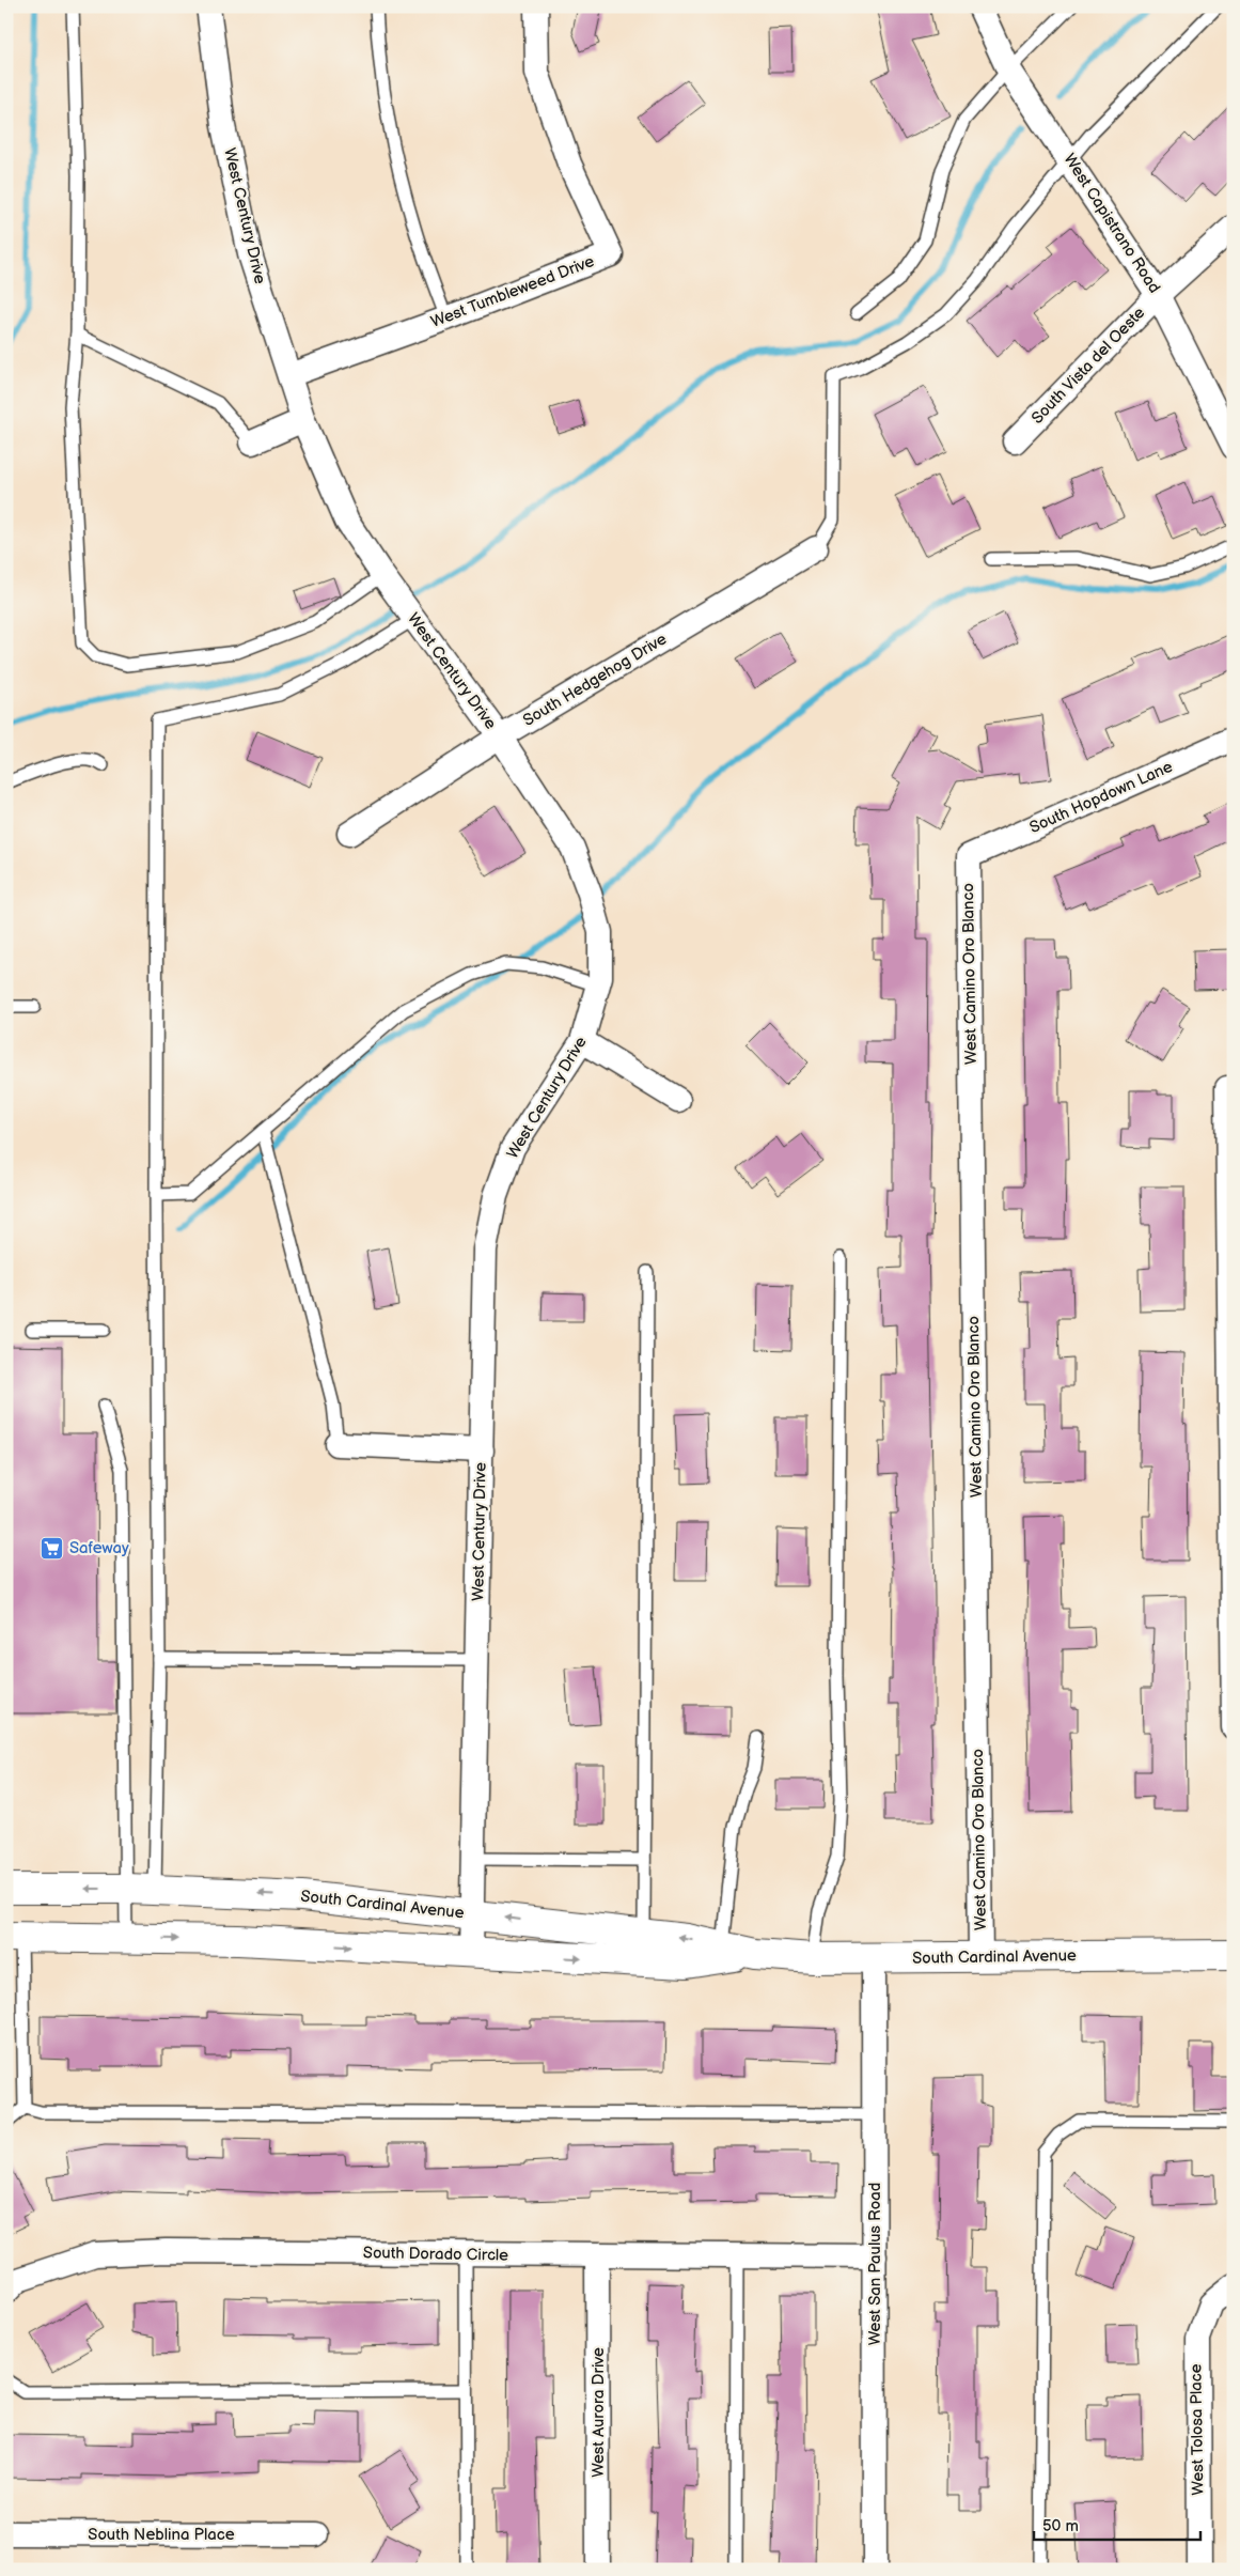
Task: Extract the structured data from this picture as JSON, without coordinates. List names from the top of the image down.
{
  "streets": {
    "main road": ["South Cardinal Avenue"],
    "street": [
      "West Century Drive",
      "West Capistrano Road",
      "West Tumbleweed Drive",
      "South Vista del Oeste",
      "South Hedgehog Drive",
      "South Hopdown Lane",
      "West Camino Oro Blanco",
      "South Dorado Circle",
      "West San Paulus Road",
      "West Aurora Drive",
      "West Tolosa Place",
      "South Neblina Place"
    ]
  },
  "crossings": [
    ["West Century Drive", "West Tumbleweed Drive"],
    ["West Century Drive", "South Hedgehog Drive"],
    ["West Century Drive", "South Cardinal Avenue"],
    ["West Capistrano Road", "South Vista del Oeste"],
    ["South Hopdown Lane", "West Camino Oro Blanco"],
    ["West Camino Oro Blanco", "South Cardinal Avenue"],
    ["South Cardinal Avenue", "West San Paulus Road"],
    ["South Dorado Circle", "West San Paulus Road"],
    ["South Dorado Circle", "West Aurora Drive"]
  ],
  "places": {
    "supermarket": ["Safeway"]
  },
  "scale_bar": "50 m"
}
